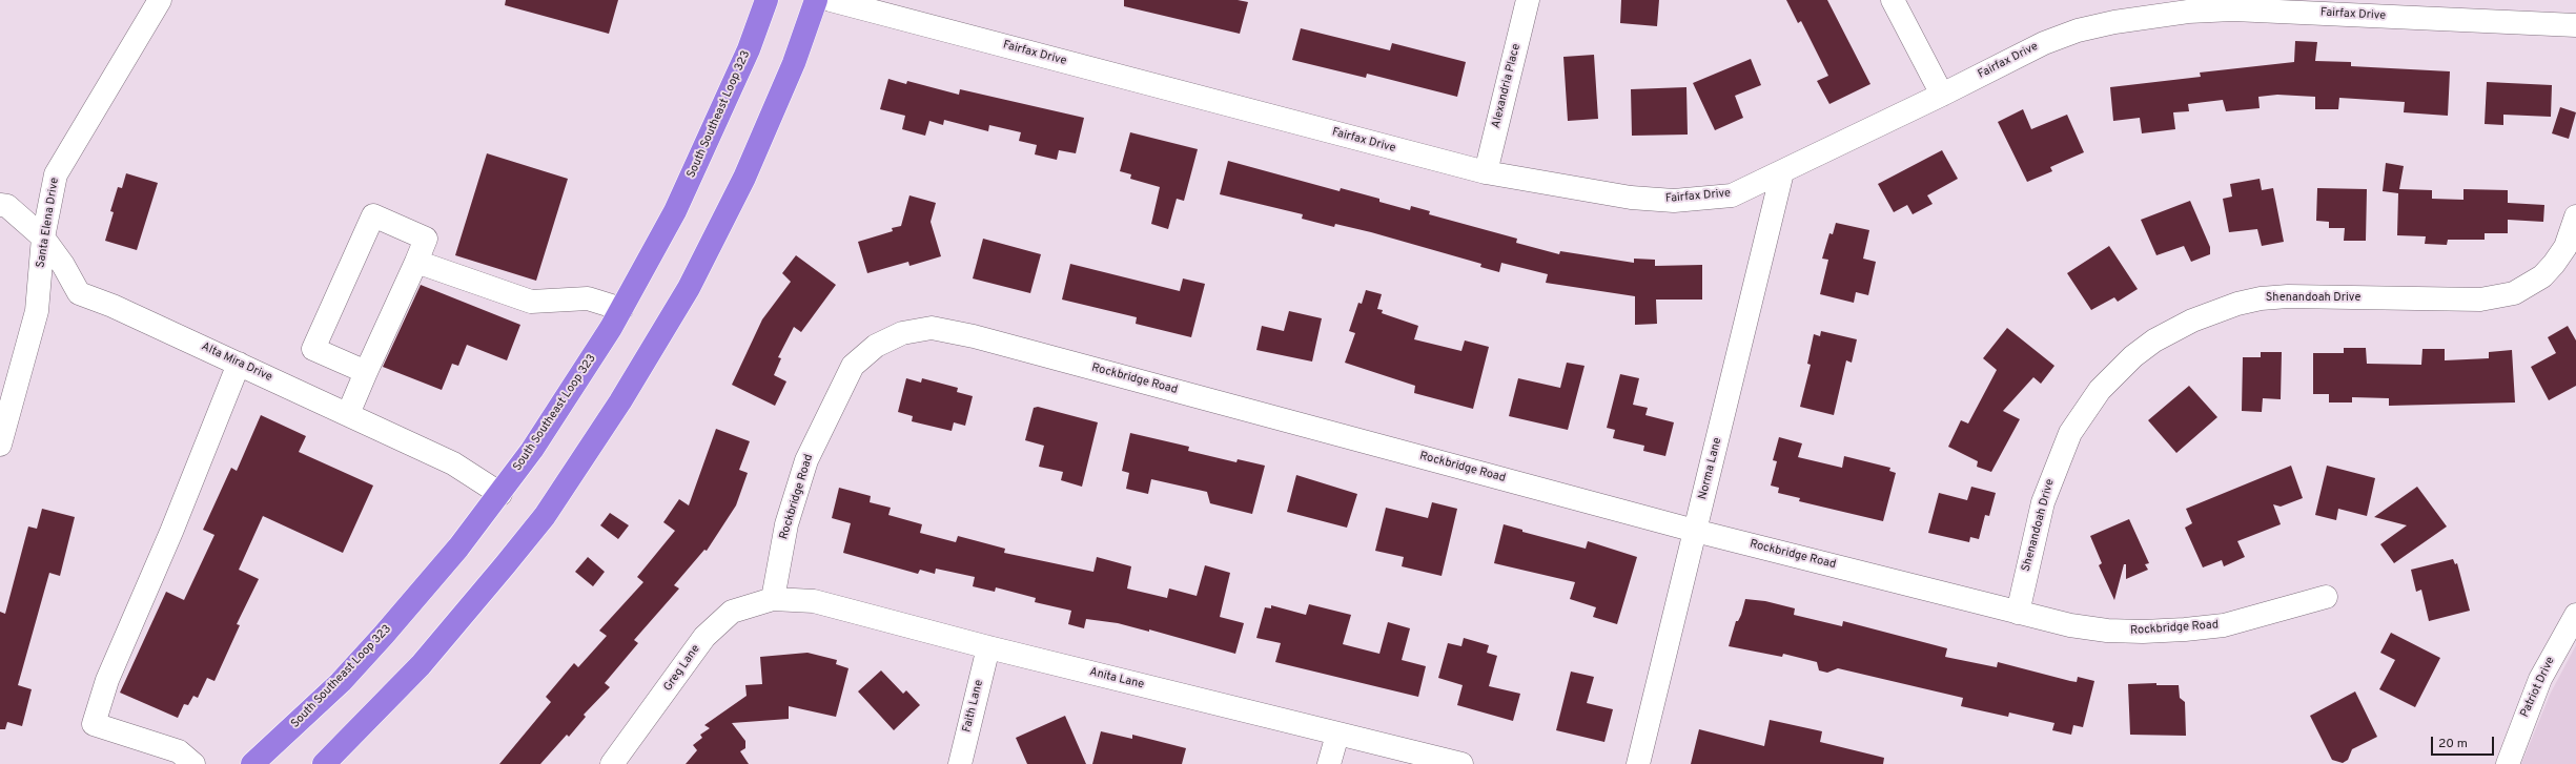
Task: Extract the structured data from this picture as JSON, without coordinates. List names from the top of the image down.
{
  "streets": {
    "highway": ["South Southeast Loop 323"],
    "street": [
      "Fairfax Drive",
      "Alexandria Place",
      "Santa Elena Drive",
      "Shenandoah Drive",
      "Alta Mira Drive",
      "Rockbridge Road",
      "Norma Lane",
      "Greg Lane",
      "Anita Lane",
      "Patriot Drive",
      "Faith Lane"
    ]
  },
  "crossings": [
    ["Fairfax Drive", "Alexandria Place"],
    ["Fairfax Drive", "Norma Lane"],
    ["South Southeast Loop 323", "Alta Mira Drive"],
    ["Santa Elena Drive", "Alta Mira Drive"],
    ["Shenandoah Drive", "Rockbridge Road"],
    ["Rockbridge Road", "Norma Lane"],
    ["Rockbridge Road", "Greg Lane"],
    ["Rockbridge Road", "Anita Lane"],
    ["Greg Lane", "Anita Lane"],
    ["Anita Lane", "Faith Lane"]
  ],
  "scale_bar": "20 m"
}
